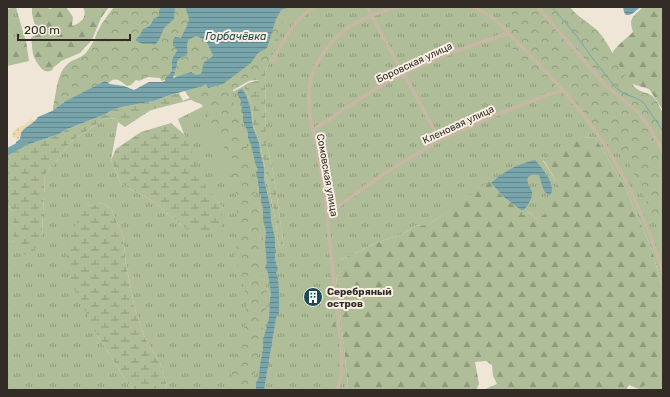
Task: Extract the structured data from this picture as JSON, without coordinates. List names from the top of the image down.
{
  "streets": {
    "street": ["Боровская улица", "Кленовая улица", "Сомовская улица"]
  },
  "crossings": [
    ["Боровская улица", "Сомовская улица"],
    ["Кленовая улица", "Сомовская улица"]
  ],
  "water": ["Горбачёвка"],
  "places": {
    "building": ["Серебряный остров"]
  },
  "scale_bar": "200 m"
}
